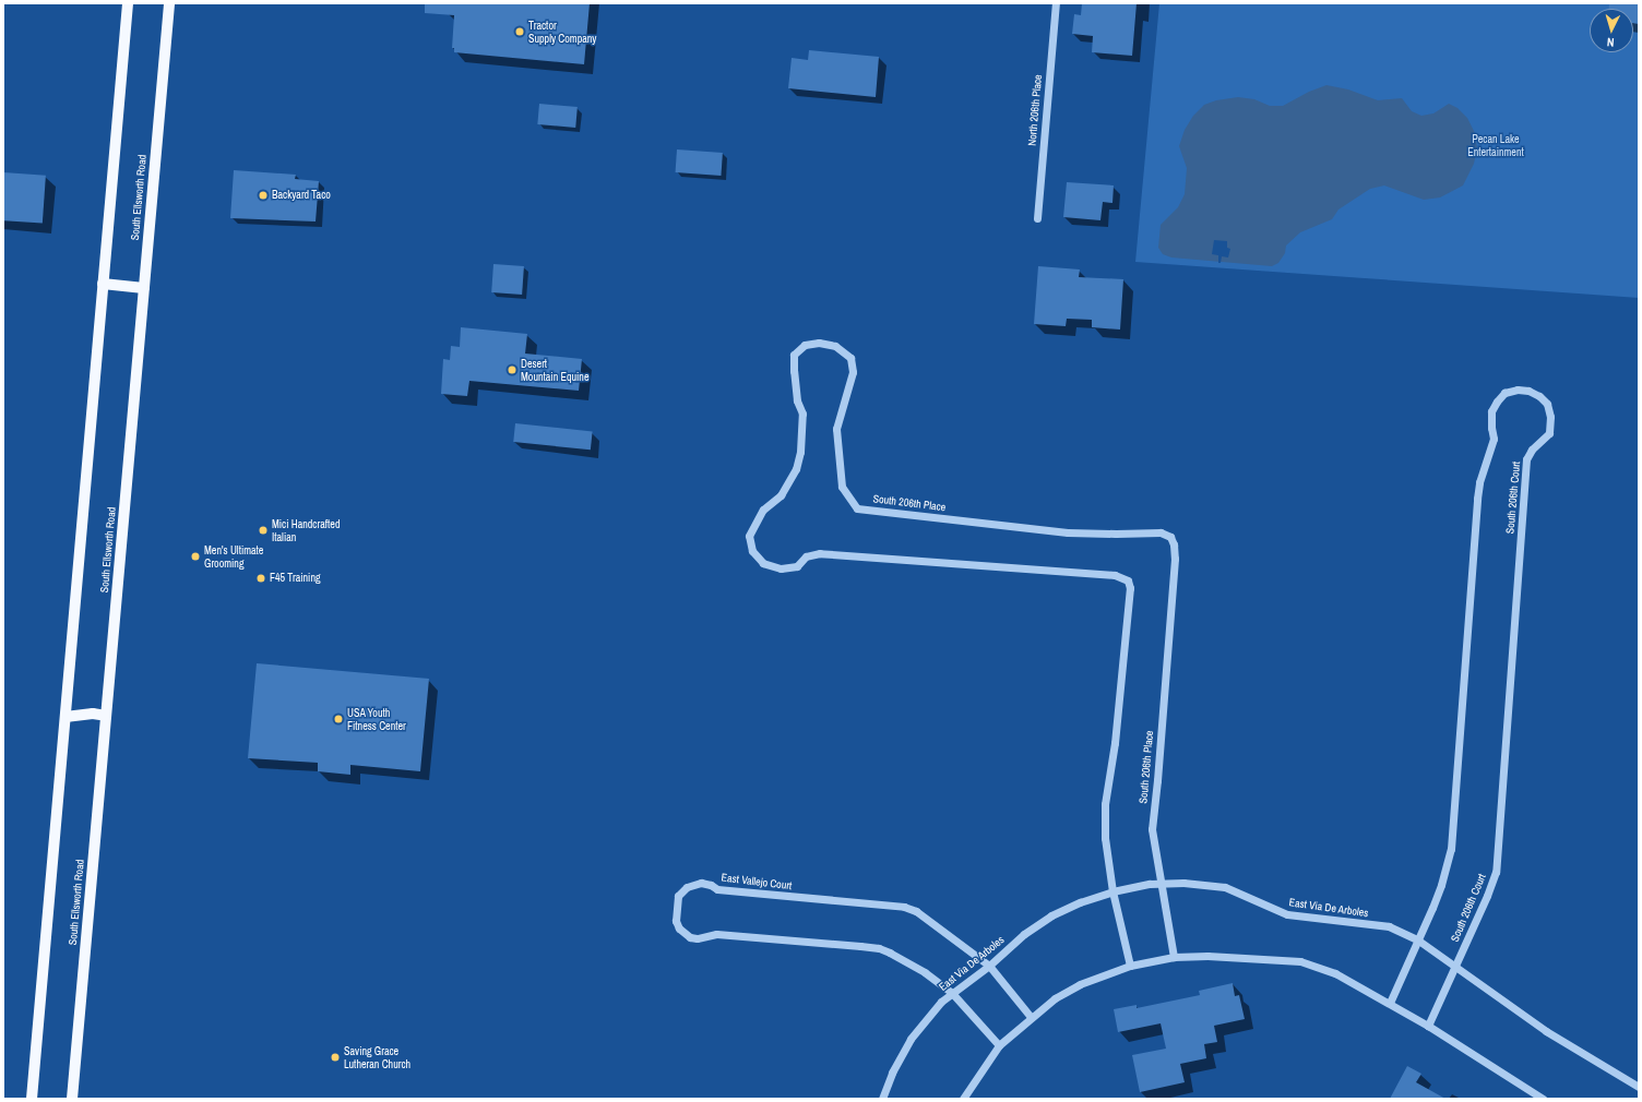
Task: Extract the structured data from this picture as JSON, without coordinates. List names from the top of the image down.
{
  "streets": {
    "main road": ["South Ellsworth Road"],
    "street": [
      "North 206th Place",
      "South 206th Court",
      "South 206th Place",
      "East Vallejo Court",
      "East Via De Arboles"
    ]
  },
  "crossings": [
    ["South 206th Court", "East Via De Arboles"],
    ["South 206th Place", "East Via De Arboles"],
    ["East Vallejo Court", "East Via De Arboles"]
  ],
  "parks": ["Pecan Lake Entertainment"],
  "places": [
    "Tractor Supply Company",
    "Backyard Taco",
    "Desert Mountain Equine",
    "Mici Handcrafted Italian",
    "Men's Ultimate Grooming",
    "F45 Training",
    "USA Youth Fitness Center",
    "Saving Grace Lutheran Church"
  ],
  "north": "bottom"
}
